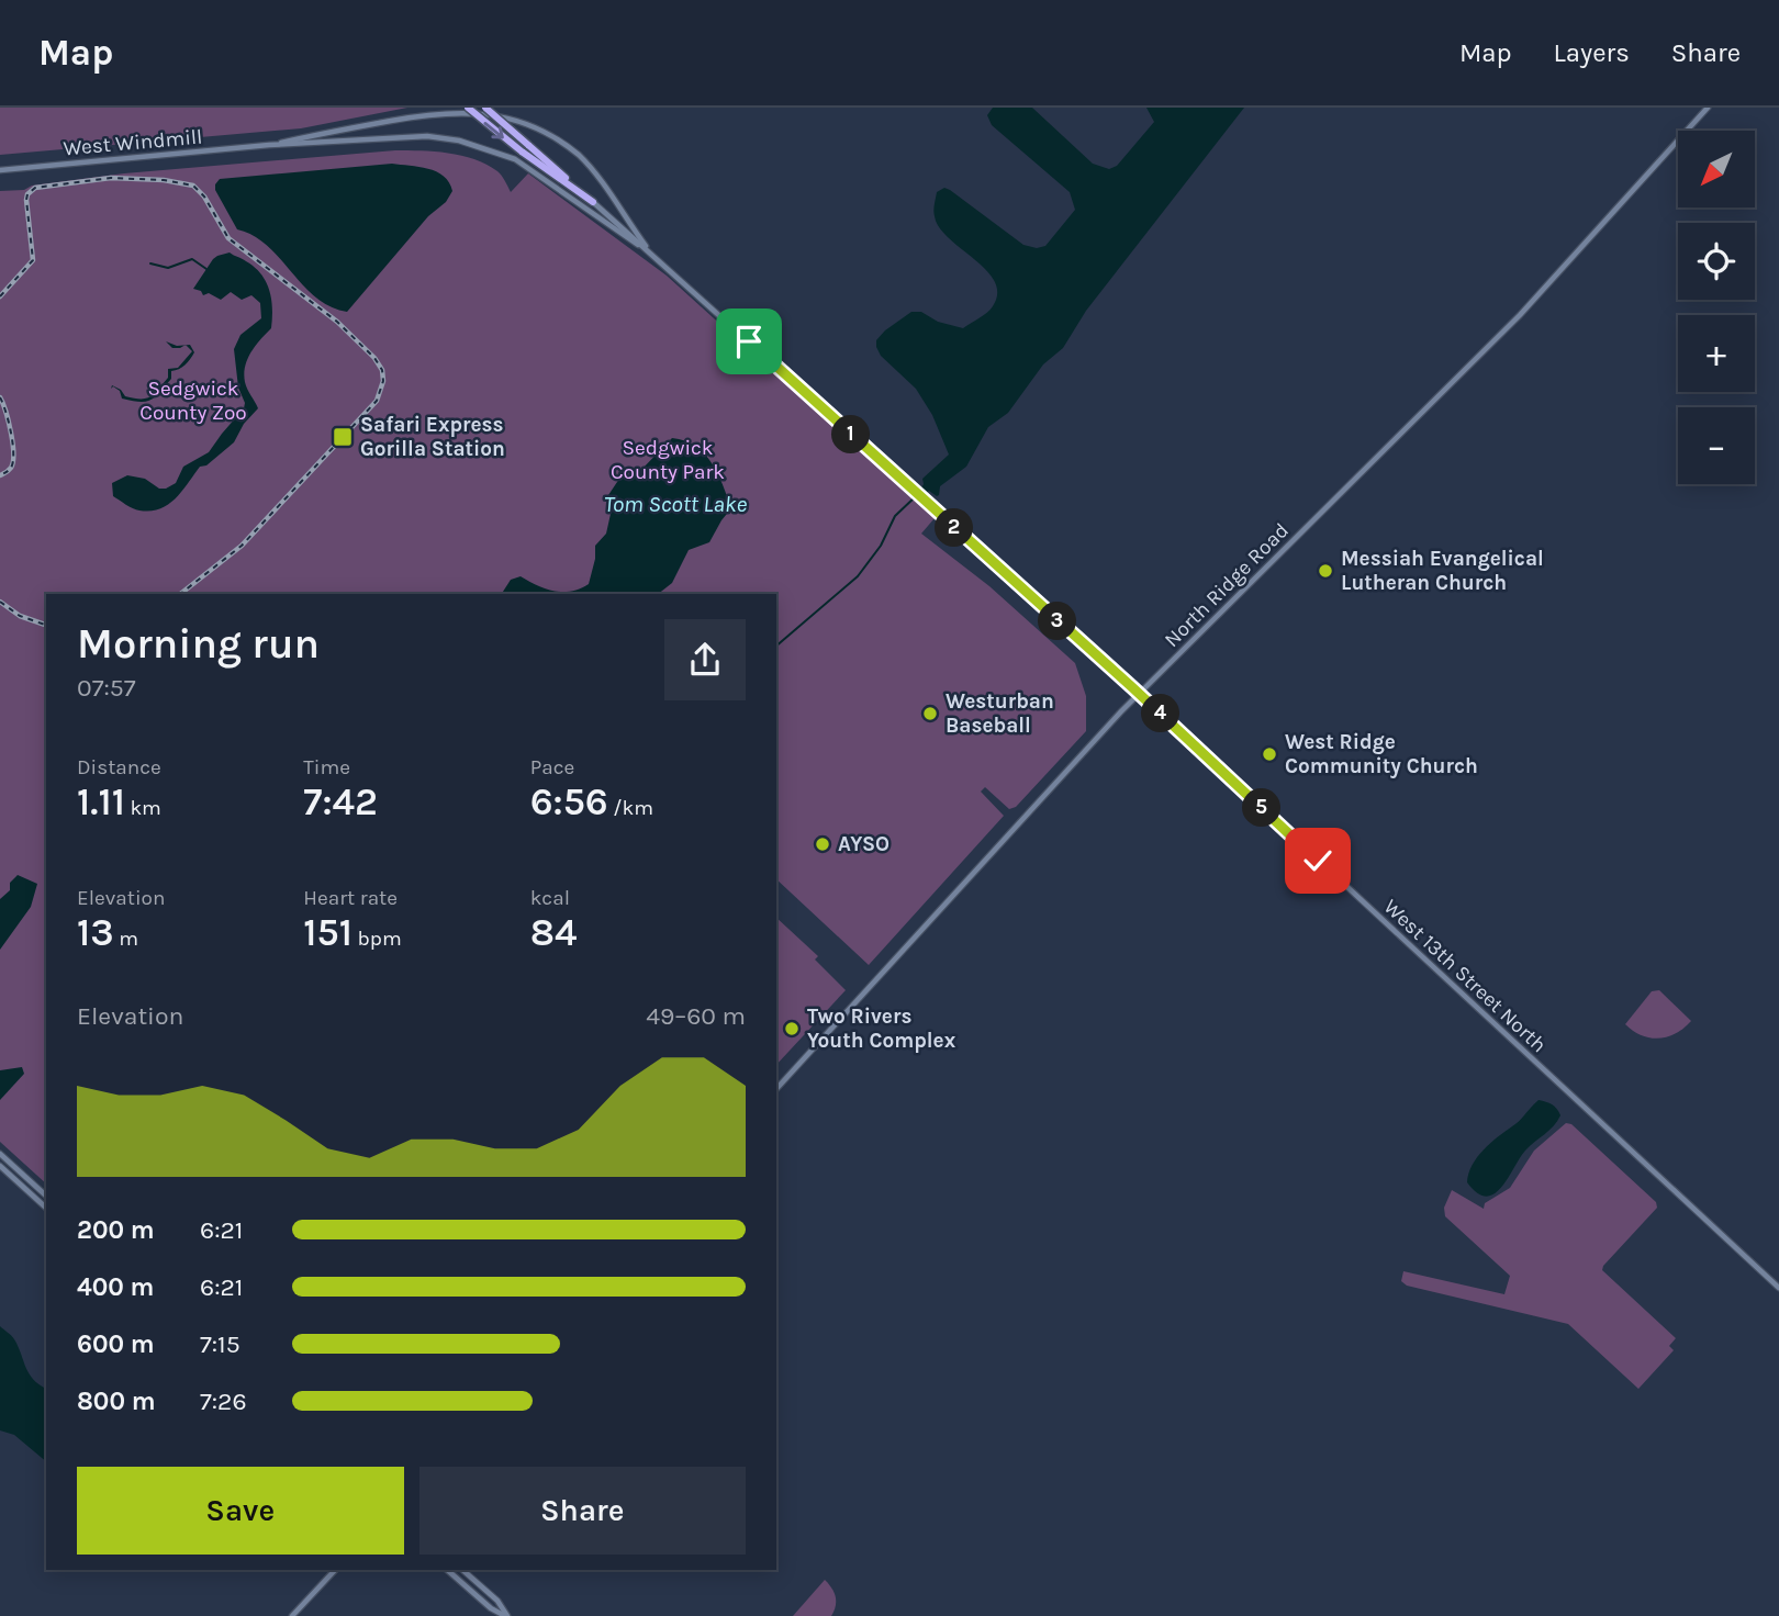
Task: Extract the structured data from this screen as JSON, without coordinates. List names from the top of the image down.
{
  "streets": {
    "street": ["West Windmill", "North Ridge Road", "West 13th Street North"]
  },
  "crossings": [
    ["West Windmill", "West 13th Street North"],
    ["North Ridge Road", "West 13th Street North"]
  ],
  "water": ["Tom Scott Lake"],
  "parks": ["Sedgwick County Zoo", "Sedgwick County Park"],
  "places": {
    "transit": ["Safari Express Gorilla Station"],
    "other": [
      "Messiah Evangelical Lutheran Church",
      "Westurban Baseball",
      "West Ridge Community Church",
      "AYSO",
      "Two Rivers Youth Complex"
    ]
  },
  "north": "bottom left",
  "page": {
    "header": "Map",
    "nav": ["Map", "Layers", "Share"],
    "map_buttons": ["+", "−"],
    "pins": [
      "1",
      "2",
      "3",
      "4",
      "5"
    ],
    "heading": ["Morning run", "07:57"],
    "stats": [
      ["Distance", "1.11 km"],
      ["Time", "7:42"],
      ["Pace", "6:56 /km"],
      ["Elevation", "13 m"],
      ["Heart rate", "151 bpm"],
      ["kcal", "84"]
    ],
    "chart": ["Elevation", "49–60 m"],
    "list": [
      {
        "name": "200 m",
        "note": "6:21"
      },
      {
        "name": "400 m",
        "note": "6:21"
      },
      {
        "name": "600 m",
        "note": "7:15"
      },
      {
        "name": "800 m",
        "note": "7:26"
      }
    ],
    "buttons": ["Save", "Share"]
  }
}
